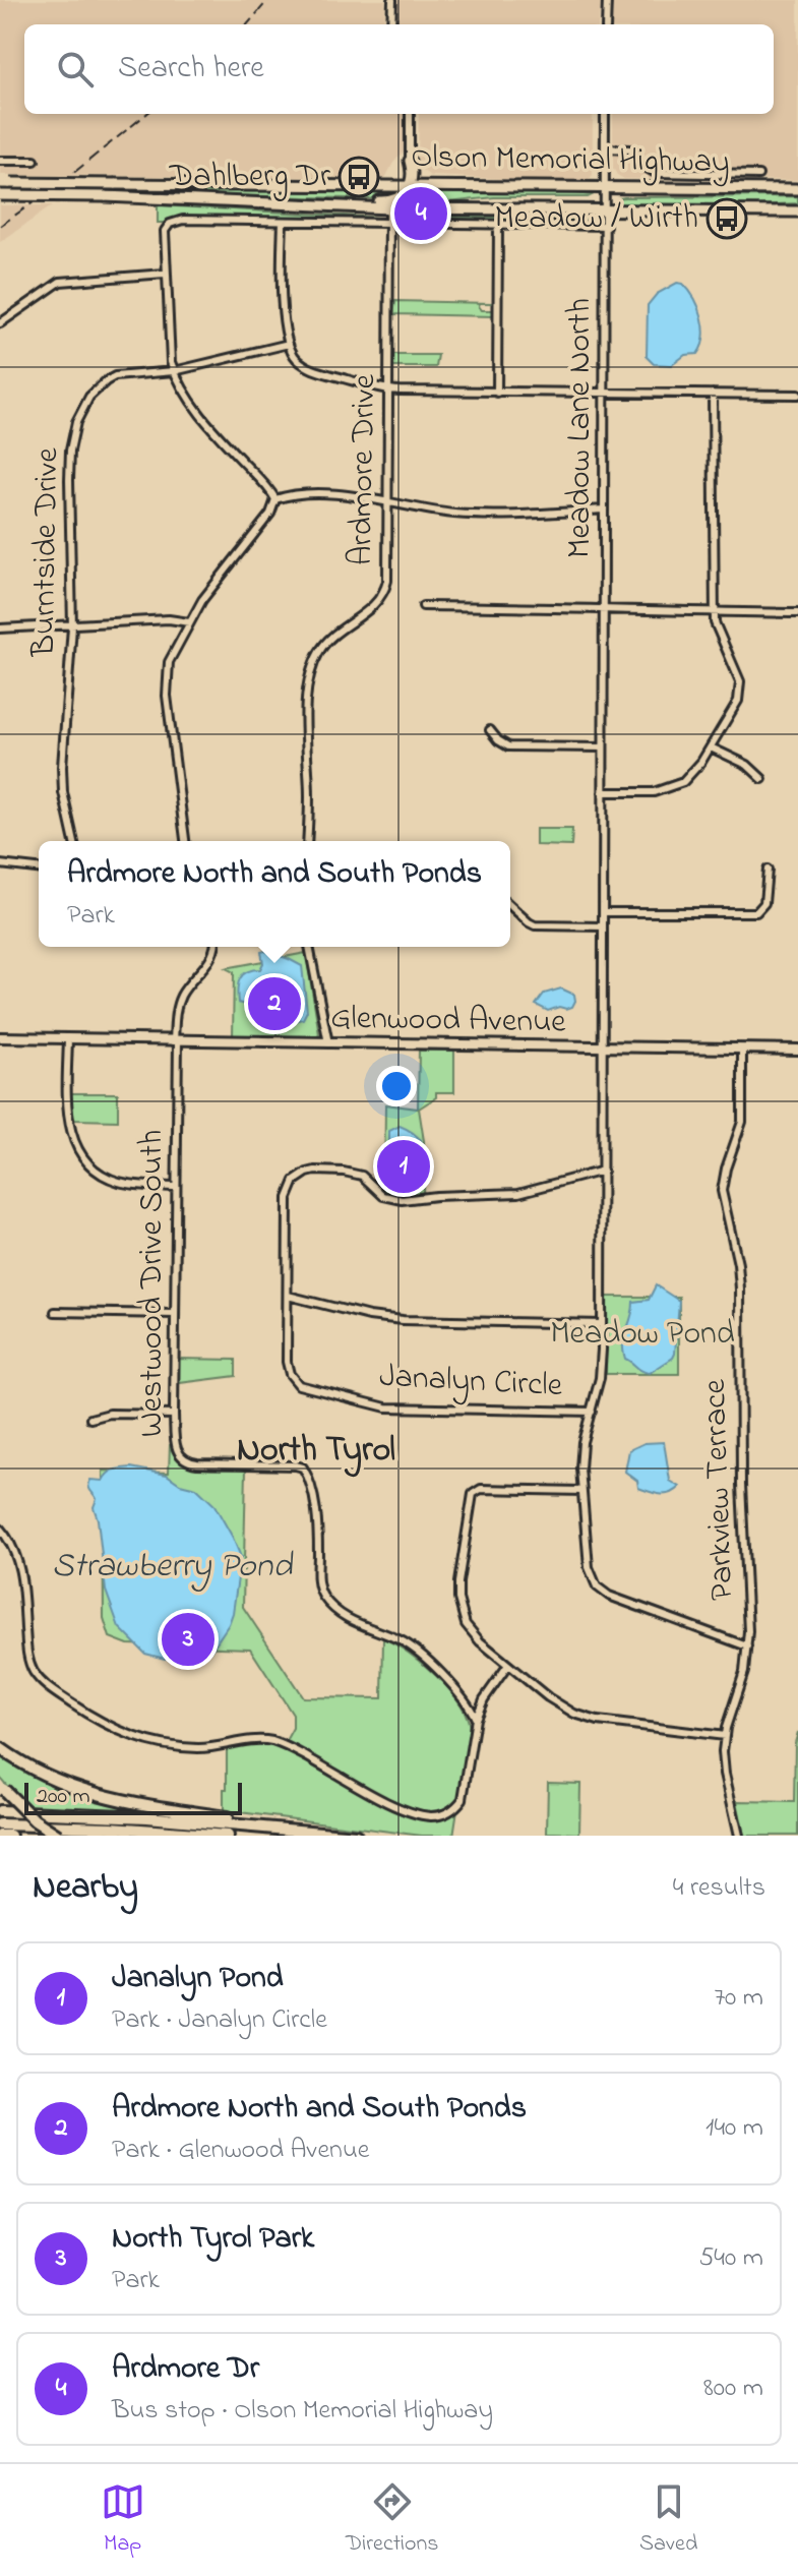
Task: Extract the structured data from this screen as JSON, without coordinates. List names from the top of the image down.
{
  "streets": {
    "main road": ["Olson Memorial Highway"],
    "street": [
      "Meadow Lane North",
      "Ardmore Drive",
      "Burntside Drive",
      "Glenwood Avenue",
      "Westwood Drive South",
      "Janalyn Circle",
      "Parkview Terrace"
    ]
  },
  "crossings": [
    ["Olson Memorial Highway", "Meadow Lane North"],
    ["Olson Memorial Highway", "Ardmore Drive"],
    ["Glenwood Avenue", "Westwood Drive South"],
    ["Glenwood Avenue", "Parkview Terrace"]
  ],
  "districts": ["North Tyrol"],
  "water": ["Strawberry Pond"],
  "parks": ["Meadow Pond"],
  "places": {
    "bus stop": ["Dahlberg Dr", "Meadow / Wirth"]
  },
  "scale_bar": "200 m",
  "page": {
    "search": "Search here",
    "pins": [
      "4",
      "2",
      "1",
      "3"
    ],
    "popup": ["Ardmore North and South Ponds", "Park"],
    "scale": "200 m",
    "heading": ["Nearby", "4 results"],
    "list": [
      {
        "mark": "1",
        "name": "Janalyn Pond",
        "note": "Park · Janalyn Circle",
        "value": "70 m"
      },
      {
        "mark": "2",
        "name": "Ardmore North and South Ponds",
        "note": "Park · Glenwood Avenue",
        "value": "140 m"
      },
      {
        "mark": "3",
        "name": "North Tyrol Park",
        "note": "Park",
        "value": "540 m"
      },
      {
        "mark": "4",
        "name": "Ardmore Dr",
        "note": "Bus stop · Olson Memorial Highway",
        "value": "800 m"
      }
    ],
    "nav": ["Map", "Directions", "Saved"]
  }
}
